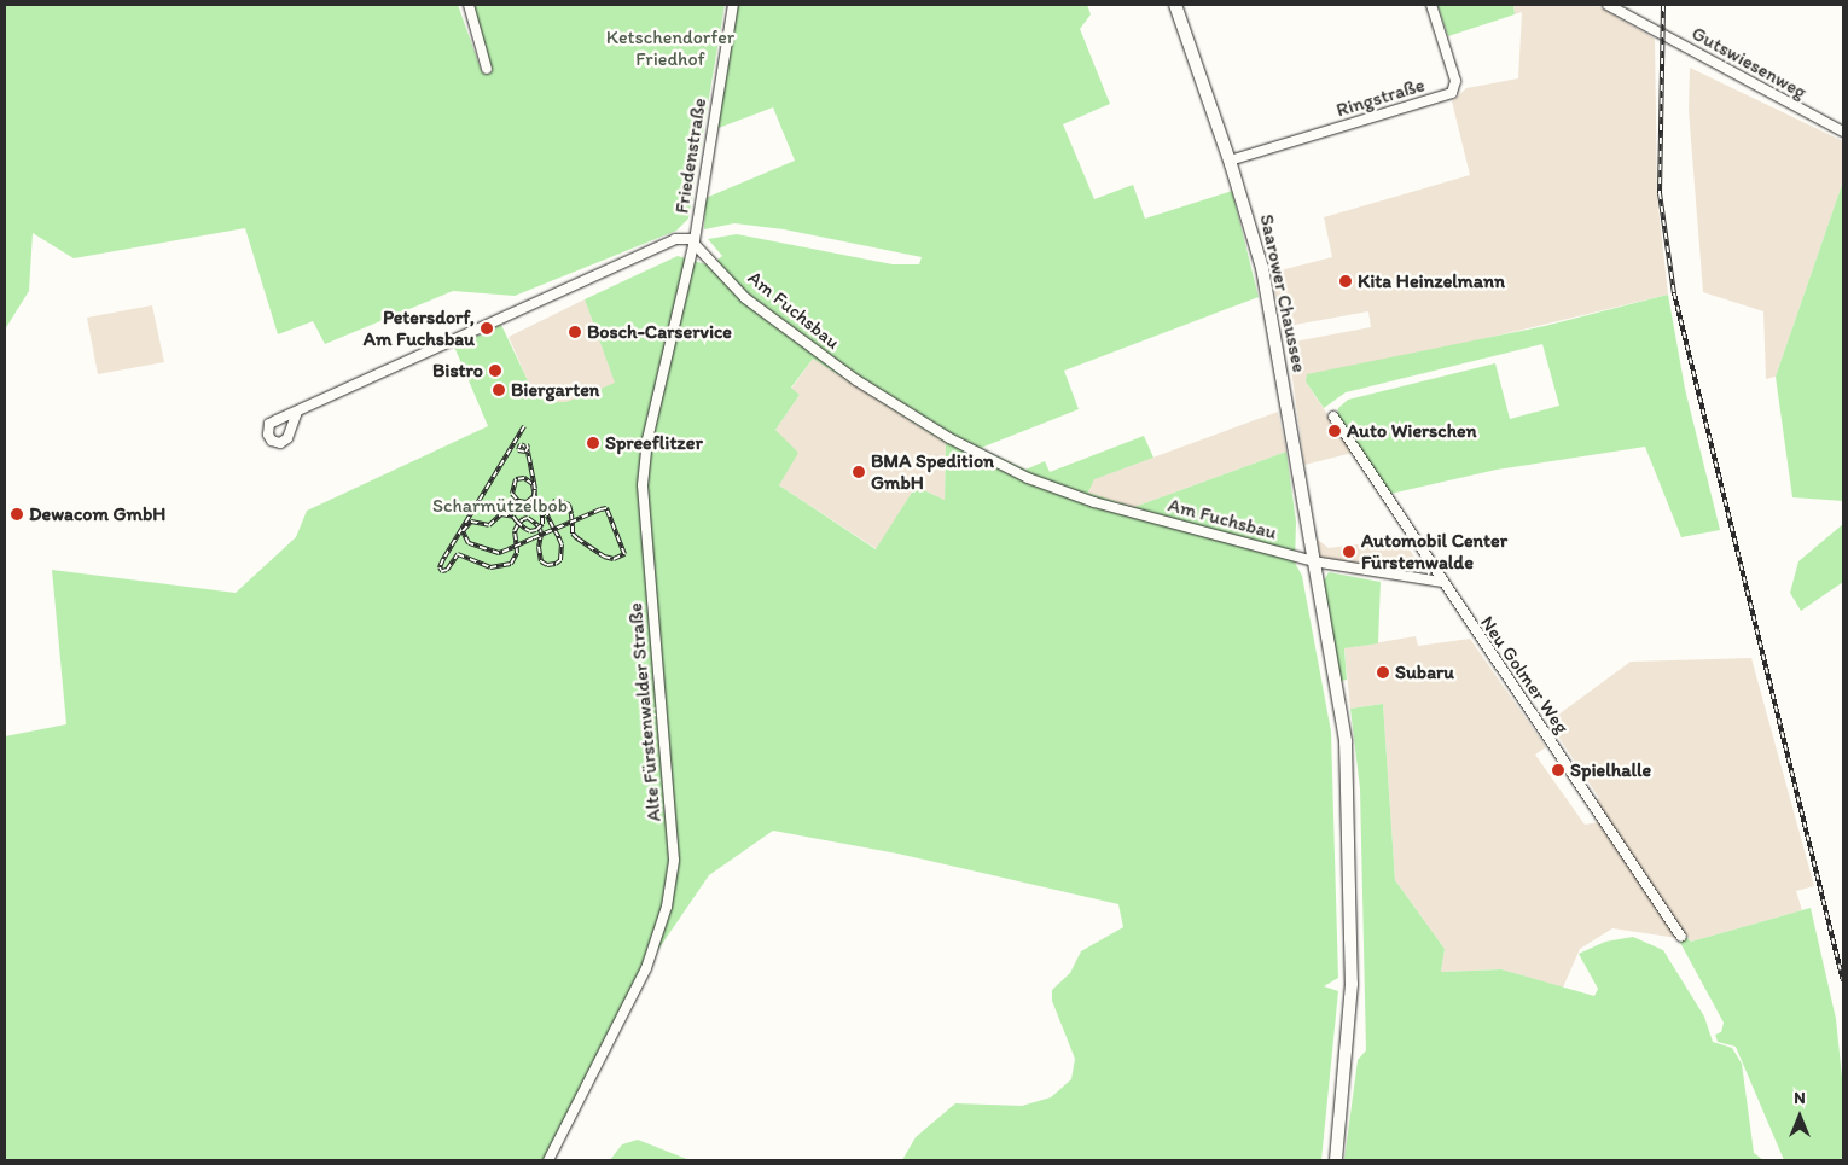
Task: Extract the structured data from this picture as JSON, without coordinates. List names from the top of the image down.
{
  "streets": {
    "main road": ["Saarower Chaussee"],
    "street": [
      "Gutswiesenweg",
      "Ringstraße",
      "Friedenstraße",
      "Am Fuchsbau",
      "Neu Golmer Weg",
      "Alte Fürstenwalder Straße"
    ]
  },
  "crossings": [
    ["Ringstraße", "Saarower Chaussee"],
    ["Friedenstraße", "Am Fuchsbau"],
    ["Friedenstraße", "Alte Fürstenwalder Straße"],
    ["Saarower Chaussee", "Am Fuchsbau"],
    ["Am Fuchsbau", "Alte Fürstenwalder Straße"]
  ],
  "parks": ["Ketschendorfer Friedhof", "Scharmützelbob"],
  "places": [
    "Kita Heinzelmann",
    "Petersdorf, Am Fuchsbau",
    "Bosch-Carservice",
    "Bistro",
    "Biergarten",
    "Auto Wierschen",
    "Spreeflitzer",
    "BMA Spedition GmbH",
    "Dewacom GmbH",
    "Automobil Center Fürstenwalde",
    "Subaru",
    "Spielhalle"
  ],
  "north": "top"
}
